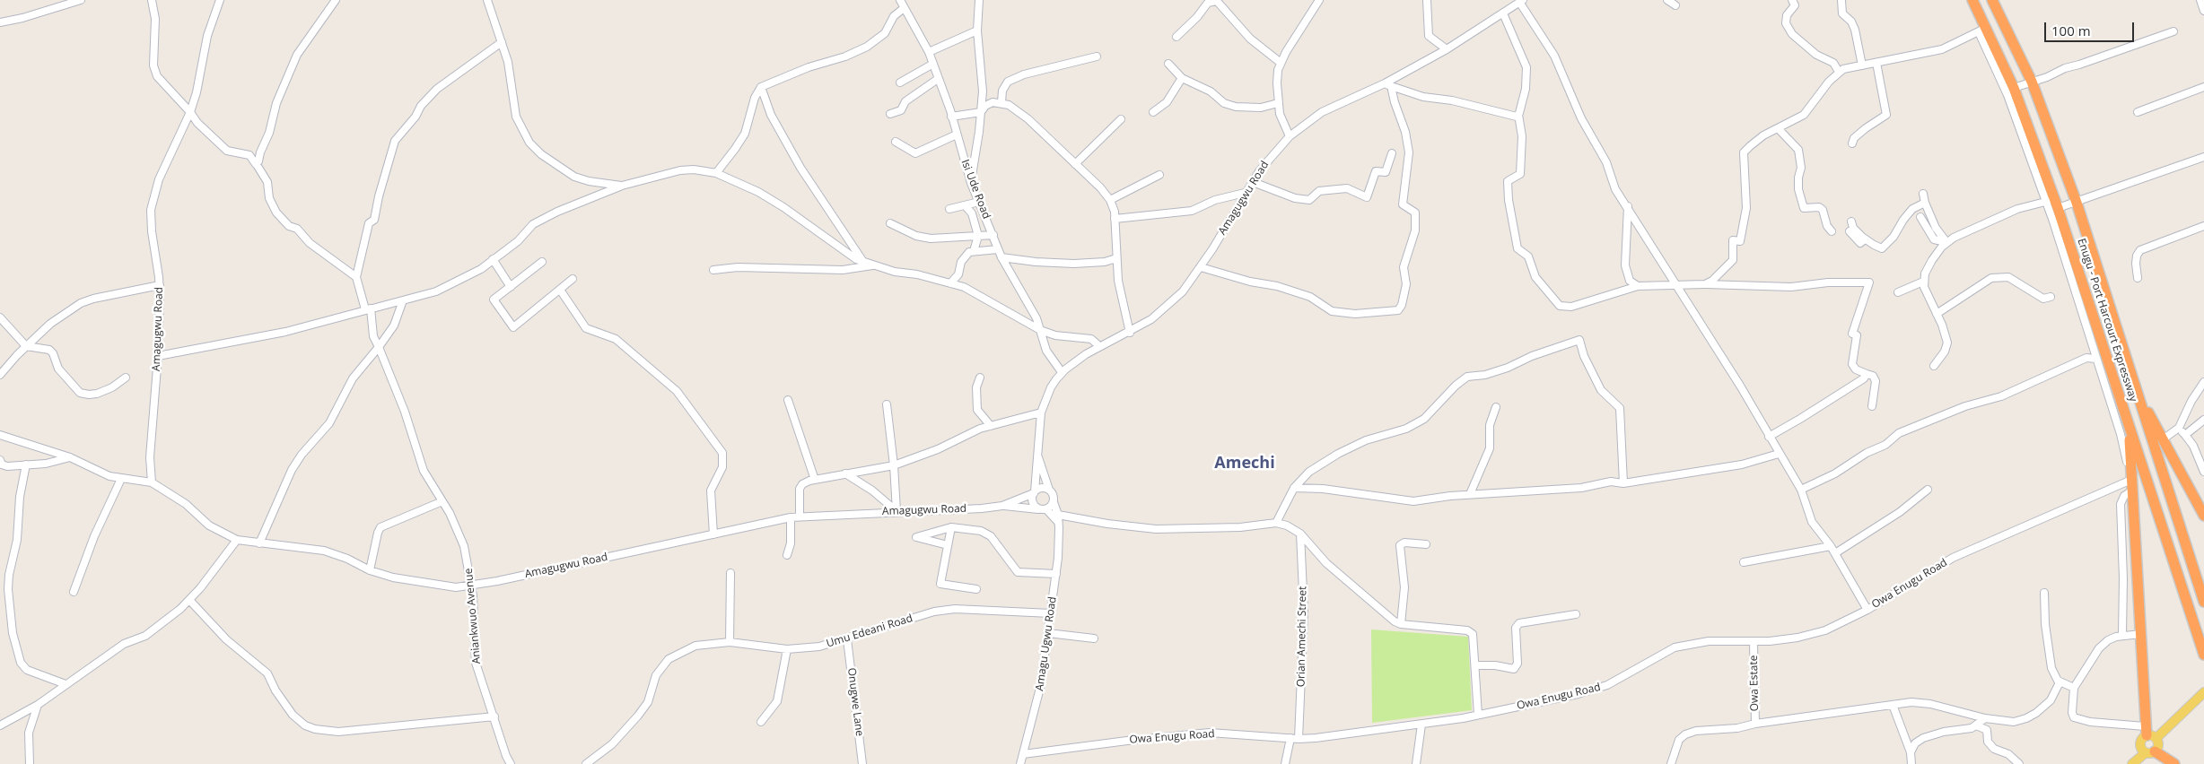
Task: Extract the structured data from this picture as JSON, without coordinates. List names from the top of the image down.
{
  "streets": {
    "highway": ["Enugu - Port Harcourt Expressway"],
    "street": [
      "Isi Ude Road",
      "Amagugwu Road",
      "Owa Enugu Road",
      "Aniankwuo Avenue",
      "Umu Edeani Road",
      "Orian Amechi Street",
      "Amagu Ugwu Road",
      "Owa Estate",
      "Onugwe Lane"
    ]
  },
  "crossings": [
    ["Isi Ude Road", "Amagugwu Road"],
    ["Amagugwu Road", "Aniankwuo Avenue"],
    ["Owa Enugu Road", "Orian Amechi Street"],
    ["Owa Enugu Road", "Amagu Ugwu Road"],
    ["Owa Enugu Road", "Owa Estate"],
    ["Umu Edeani Road", "Amagu Ugwu Road"],
    ["Umu Edeani Road", "Onugwe Lane"]
  ],
  "districts": ["Amechi"],
  "scale_bar": "100 m"
}
